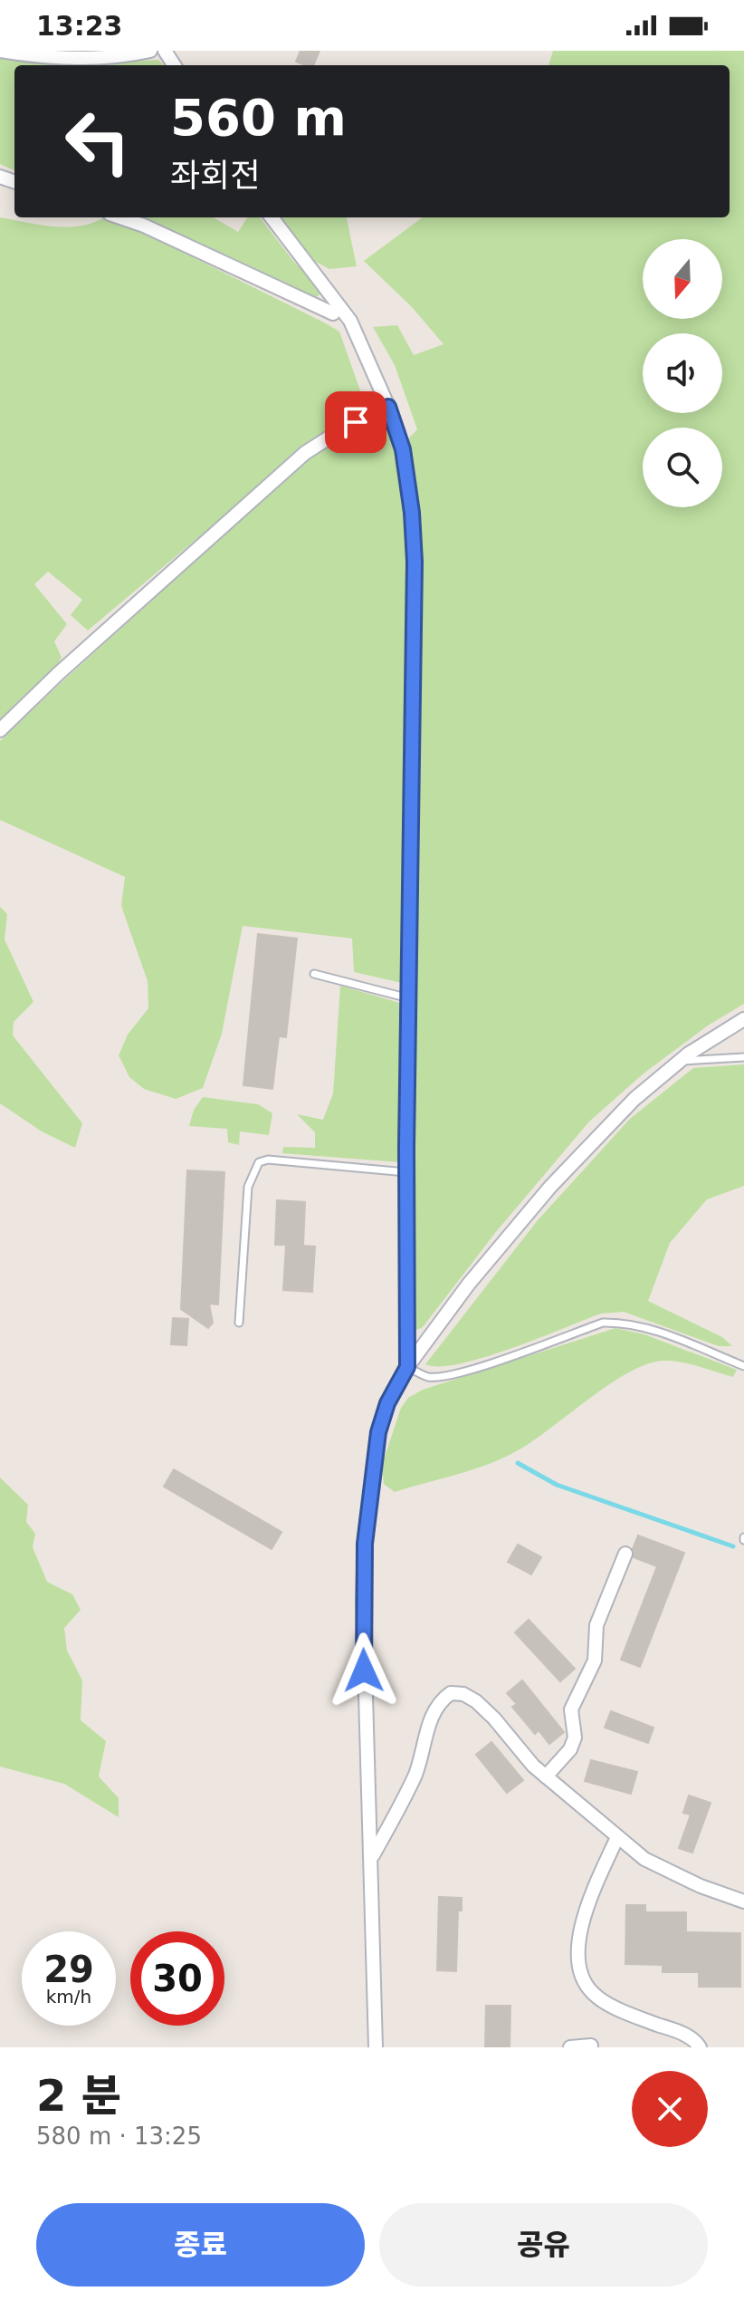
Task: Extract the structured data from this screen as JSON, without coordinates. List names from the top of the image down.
{
  "north": "bottom",
  "page": {
    "status": "13:23",
    "turn": ["560 m", "좌회전"],
    "speed": "29 km/h",
    "limit": "30",
    "heading": ["2 분", "580 m · 13:25"],
    "buttons": ["종료", "공유"]
  }
}
